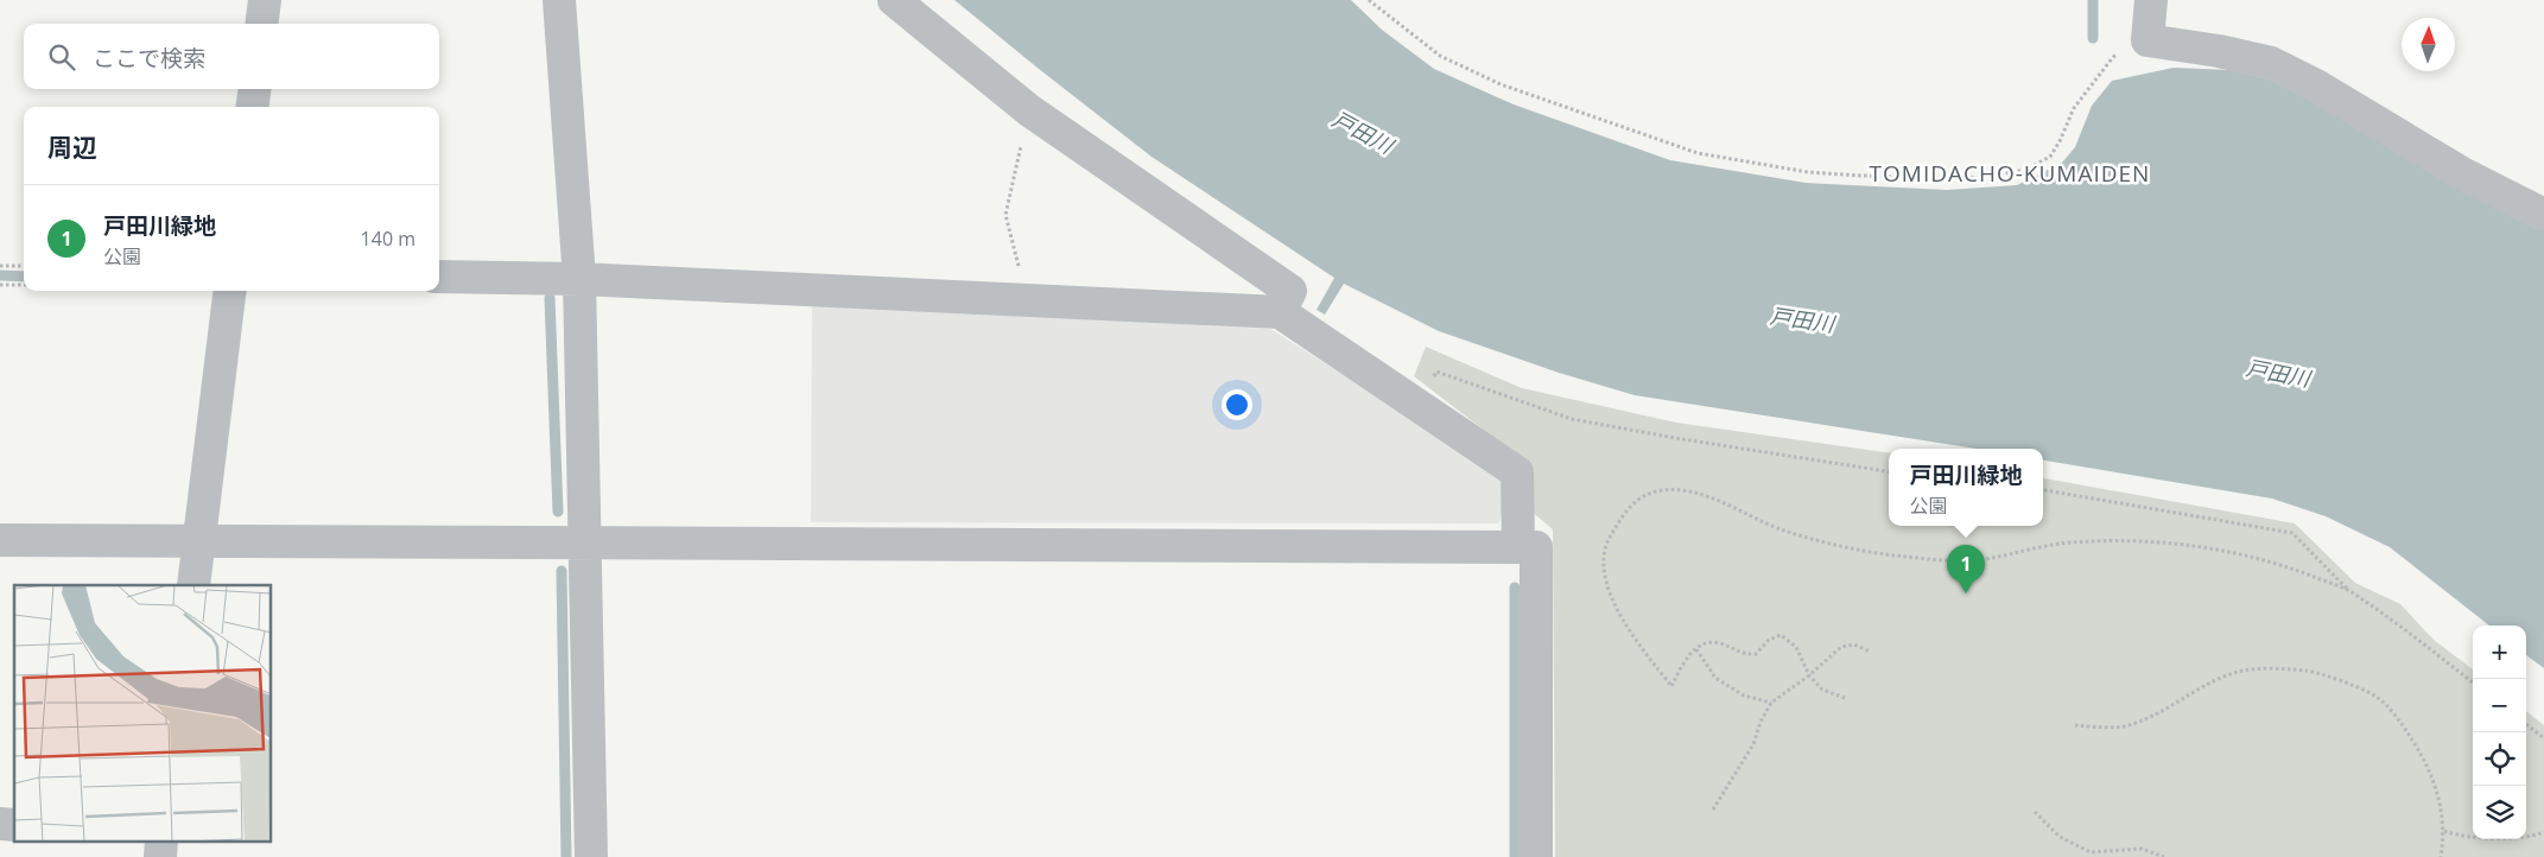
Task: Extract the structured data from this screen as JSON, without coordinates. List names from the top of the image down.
{
  "districts": ["TOMIDACHO-KUMAIDEN"],
  "water": ["戸田川"],
  "north": "top",
  "page": {
    "search": "ここで検索",
    "heading": "周辺",
    "list": [
      {
        "mark": "1",
        "name": "戸田川緑地",
        "note": "公園",
        "value": "140 m"
      }
    ],
    "popup": ["戸田川緑地", "公園"],
    "pins": "1",
    "map_buttons": ["+", "−"]
  }
}
